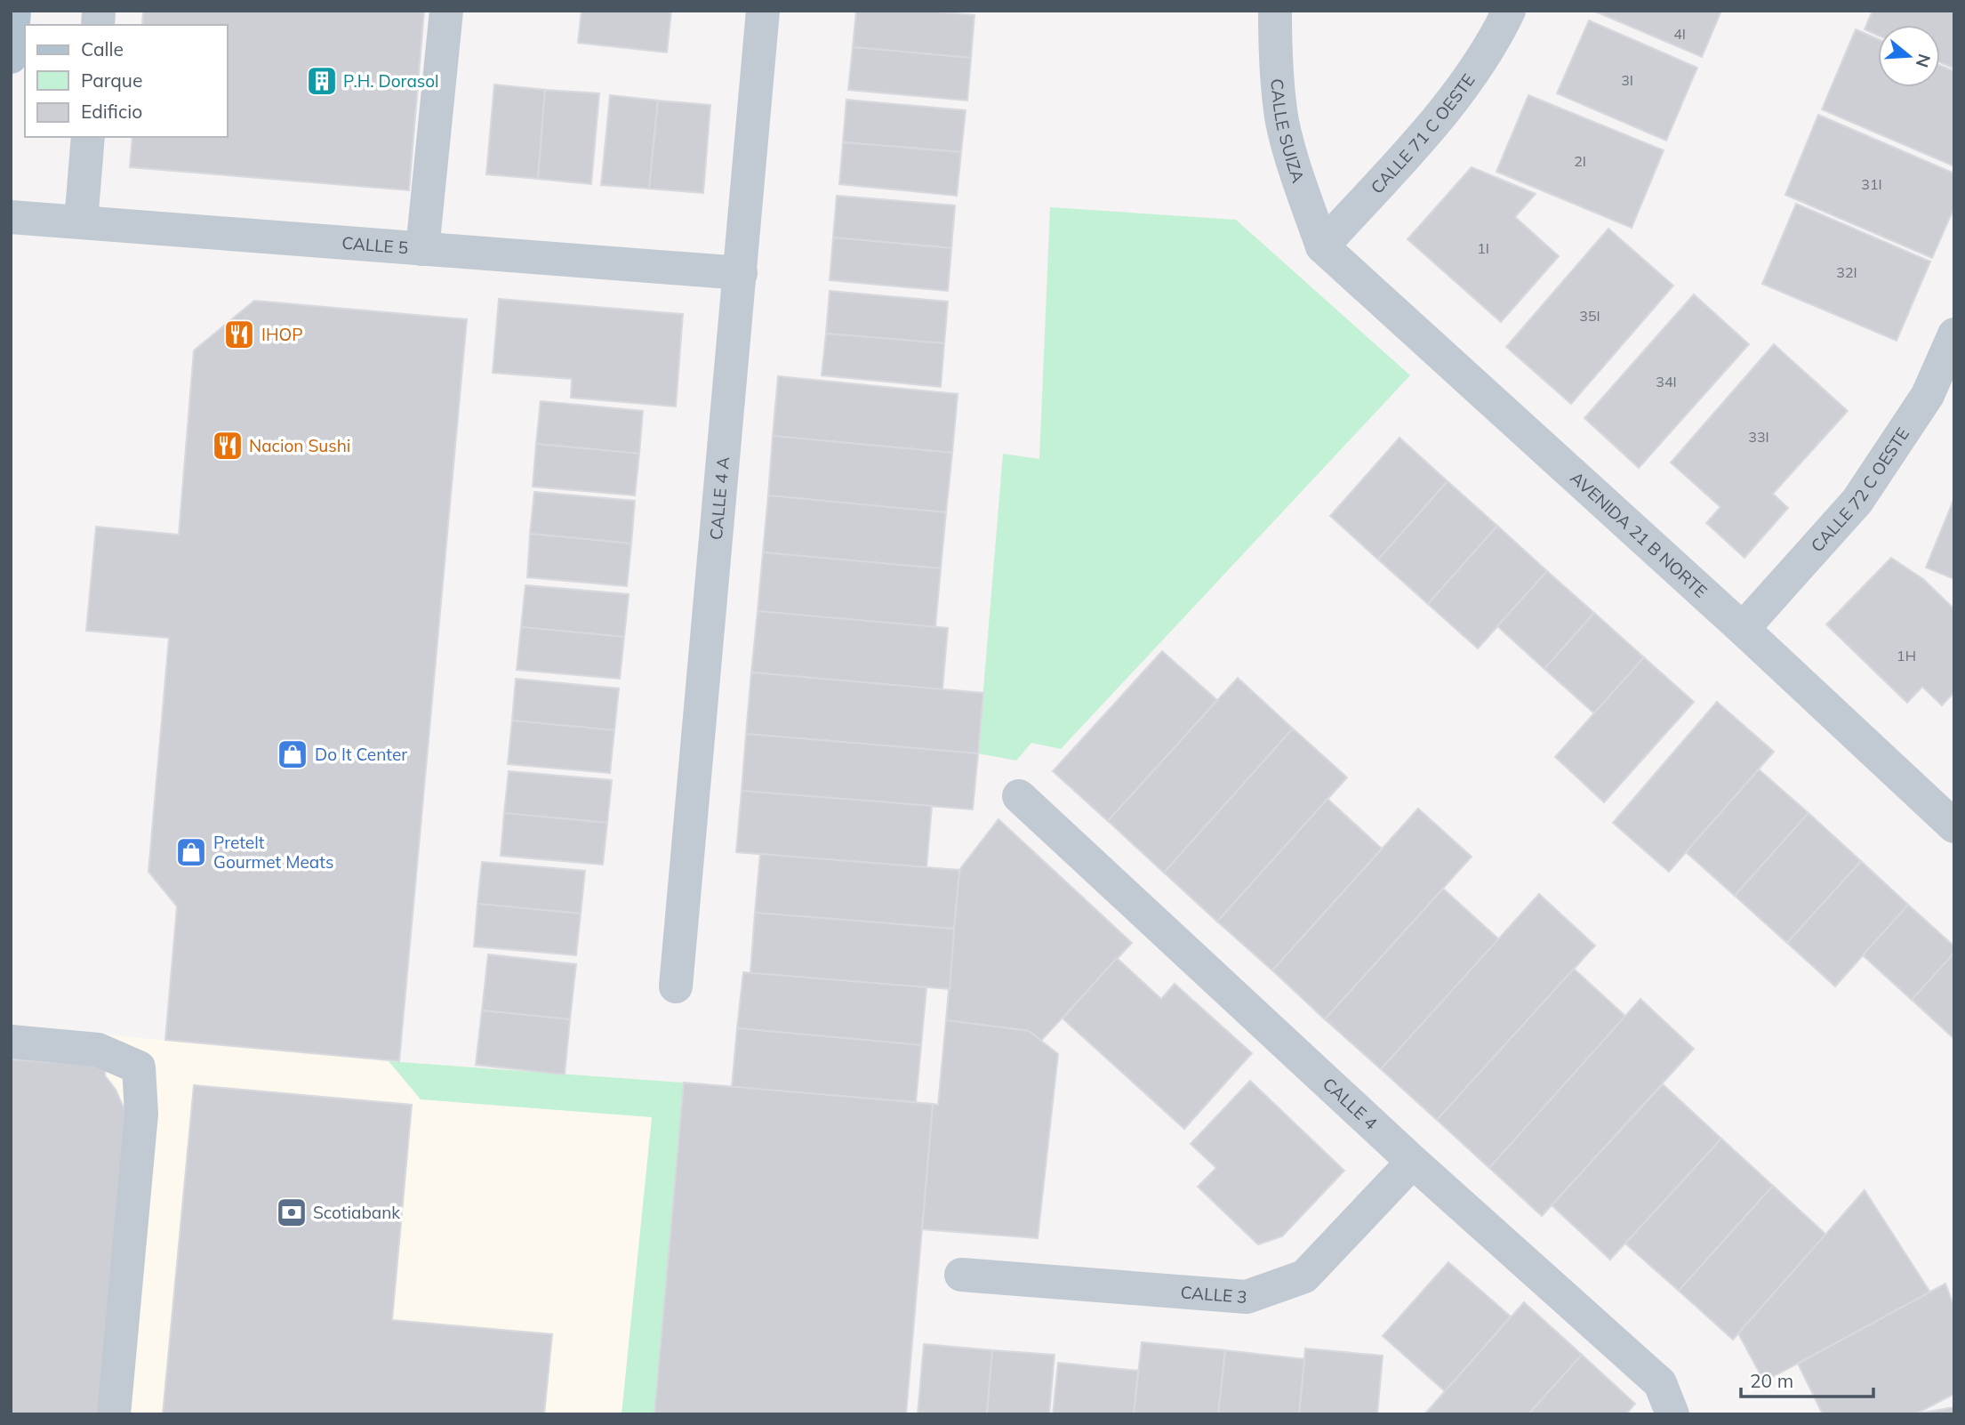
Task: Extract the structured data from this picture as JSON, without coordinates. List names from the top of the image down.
{
  "streets": {
    "street": [
      "CALLE SUIZA",
      "CALLE 71 C OESTE",
      "CALLE 5",
      "CALLE 72 C OESTE",
      "CALLE 4 A",
      "AVENIDA 21 B NORTE",
      "CALLE 4",
      "CALLE 3"
    ]
  },
  "crossings": [
    ["CALLE SUIZA", "CALLE 71 C OESTE"],
    ["CALLE SUIZA", "AVENIDA 21 B NORTE"],
    ["CALLE 71 C OESTE", "AVENIDA 21 B NORTE"],
    ["CALLE 5", "CALLE 4 A"],
    ["CALLE 72 C OESTE", "AVENIDA 21 B NORTE"],
    ["CALLE 4", "CALLE 3"]
  ],
  "places": {
    "building": ["P.H. Dorasol"],
    "restaurant": ["IHOP", "Nacion Sushi"],
    "shop": ["Do It Center", "Pretelt Gourmet Meats"],
    "bank": ["Scotiabank"]
  },
  "house_numbers": [
    "4I",
    "3I",
    "2I",
    "31I",
    "1I",
    "32I",
    "35I",
    "34I",
    "33I",
    "1H"
  ],
  "legend": ["Calle", "Parque", "Edificio"],
  "scale_bar": "20 m",
  "north": "right"
}
